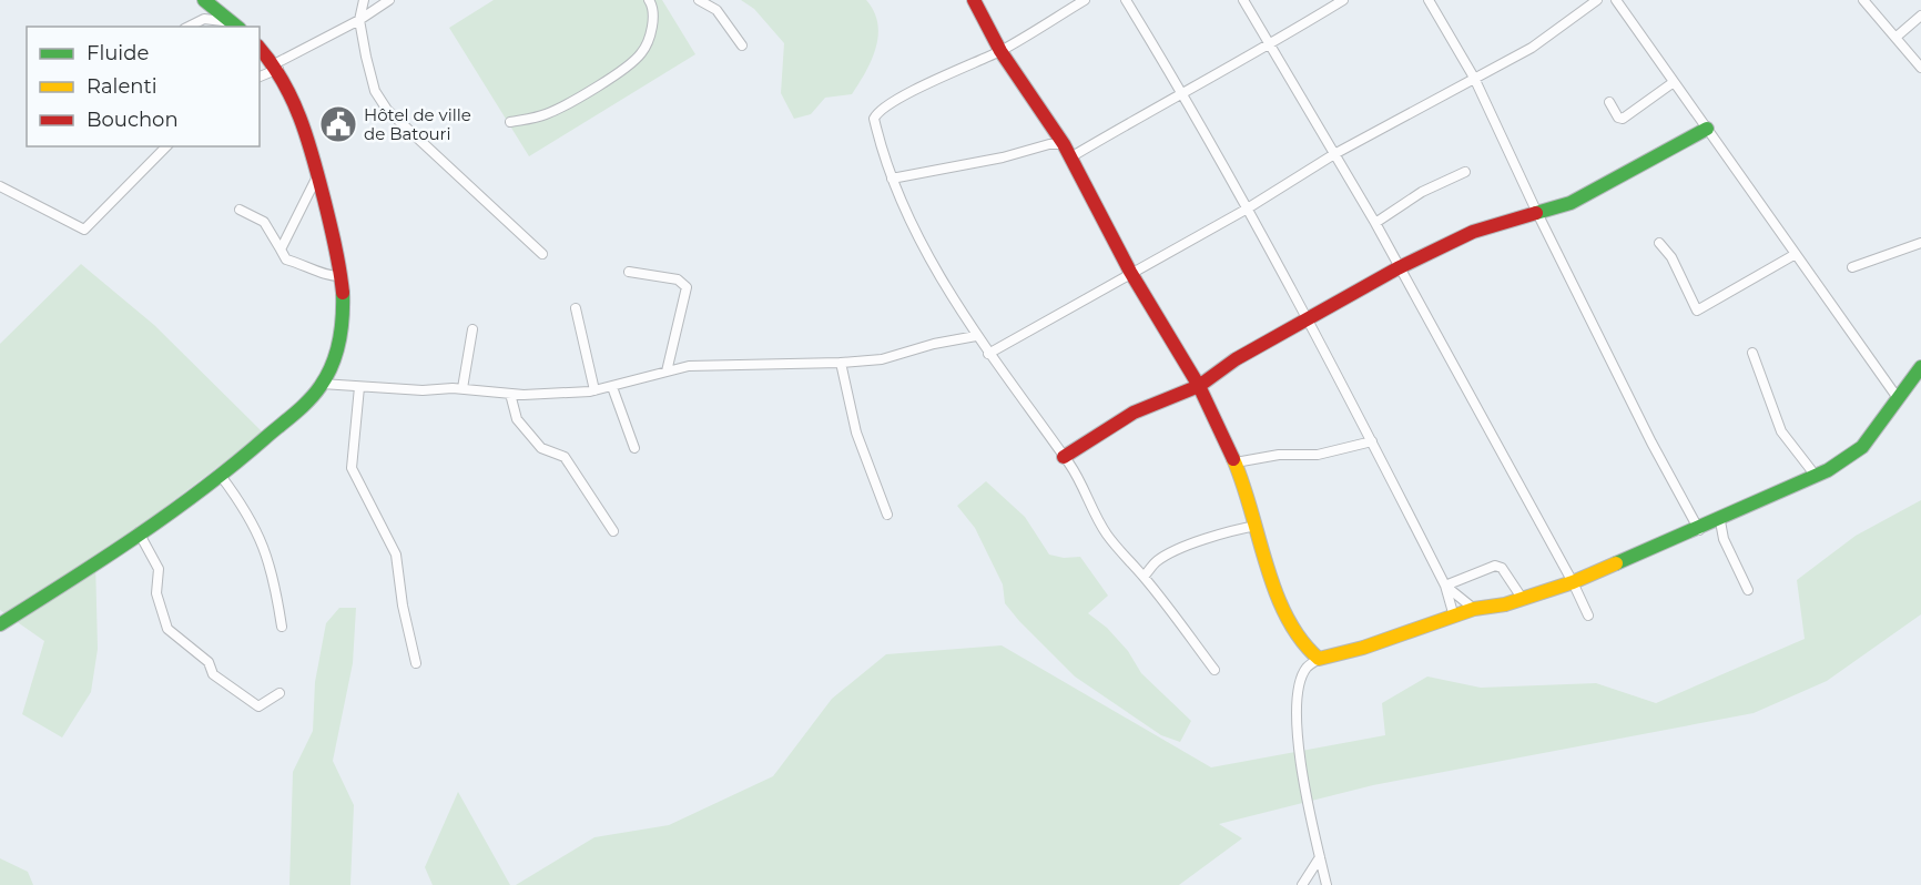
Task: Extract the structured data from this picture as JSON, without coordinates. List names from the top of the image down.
{
  "places": {
    "public building": ["Hôtel de ville de Batouri"]
  },
  "legend": ["Fluide", "Ralenti", "Bouchon"]
}
